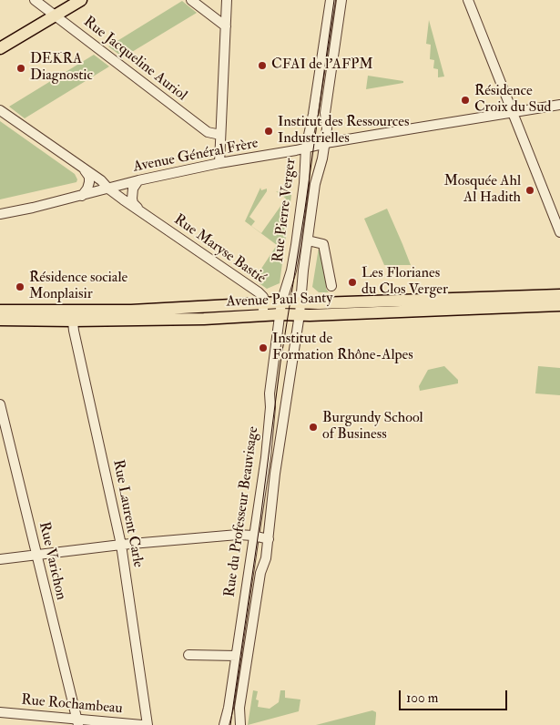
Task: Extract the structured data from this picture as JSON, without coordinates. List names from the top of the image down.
{
  "streets": {
    "main road": ["Avenue Paul Santy"],
    "street": [
      "Rue Jacqueline Auriol",
      "Avenue Général Frère",
      "Rue Pierre Verger",
      "Rue Maryse Bastié",
      "Rue du Professeur Beauvisage",
      "Rue Laurent Carle",
      "Rue Varichon",
      "Rue Rochambeau"
    ]
  },
  "crossings": [
    ["Avenue Général Frère", "Rue Pierre Verger"],
    ["Avenue Général Frère", "Rue Maryse Bastié"],
    ["Rue Pierre Verger", "Avenue Paul Santy"],
    ["Rue Pierre Verger", "Rue du Professeur Beauvisage"],
    ["Rue Maryse Bastié", "Avenue Paul Santy"],
    ["Avenue Paul Santy", "Rue du Professeur Beauvisage"],
    ["Avenue Paul Santy", "Rue Laurent Carle"],
    ["Rue Varichon", "Rue Rochambeau"]
  ],
  "places": [
    "CFAI de l'AFPM",
    "DEKRA Diagnostic",
    "Résidence Croix du Sud",
    "Institut des Ressources Industrielles",
    "Mosquée Ahl Al Hadith",
    "Les Florianes du Clos Verger",
    "Résidence sociale Monplaisir",
    "Institut de Formation Rhône-Alpes",
    "Burgundy School of Business"
  ],
  "scale_bar": "100 m"
}
